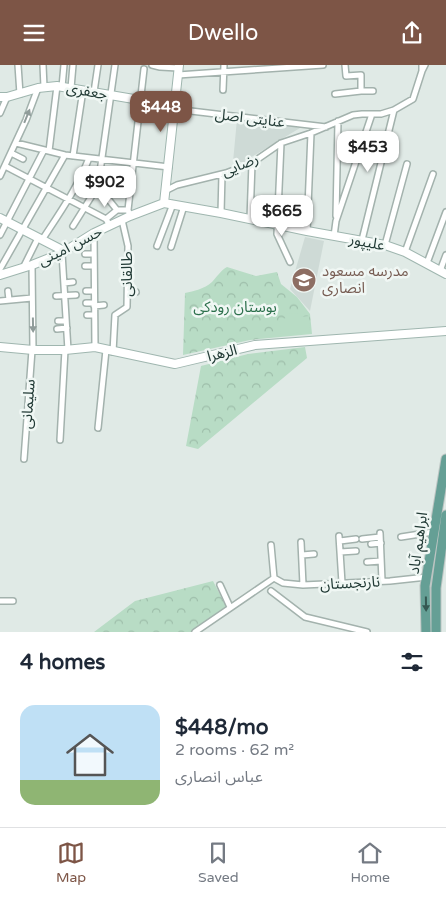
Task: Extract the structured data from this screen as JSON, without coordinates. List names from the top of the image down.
{
  "streets": {
    "main road": ["ابراهیم آباد"],
    "street": [
      "جعفری",
      "عنایتی اصل",
      "رضایی",
      "علیپور",
      "حسن امینی",
      "طالقانی",
      "الزهرا",
      "سلیمانی",
      "نارنجستان"
    ]
  },
  "crossings": [
    ["جعفری", "عنایتی اصل"],
    ["عنایتی اصل", "رضایی"],
    ["علیپور", "حسن امینی"],
    ["حسن امینی", "طالقانی"],
    ["حسن امینی", "الزهرا"],
    ["حسن امینی", "سلیمانی"],
    ["طالقانی", "الزهرا"],
    ["الزهرا", "سلیمانی"],
    ["ابراهیم آباد", "نارنجستان"]
  ],
  "parks": ["بوستان رودکی"],
  "places": {
    "school or university": ["مدرسه مسعود انصاری"]
  },
  "page": {
    "header": "Dwello",
    "price": [
      "$448",
      "$453",
      "$902",
      "$665"
    ],
    "heading": "4 homes",
    "list": [
      {
        "name": "$448/mo",
        "note": "2 rooms · 62 m² · عباس انصاری"
      }
    ],
    "tabs": ["Map", "Saved", "Home"]
  }
}
